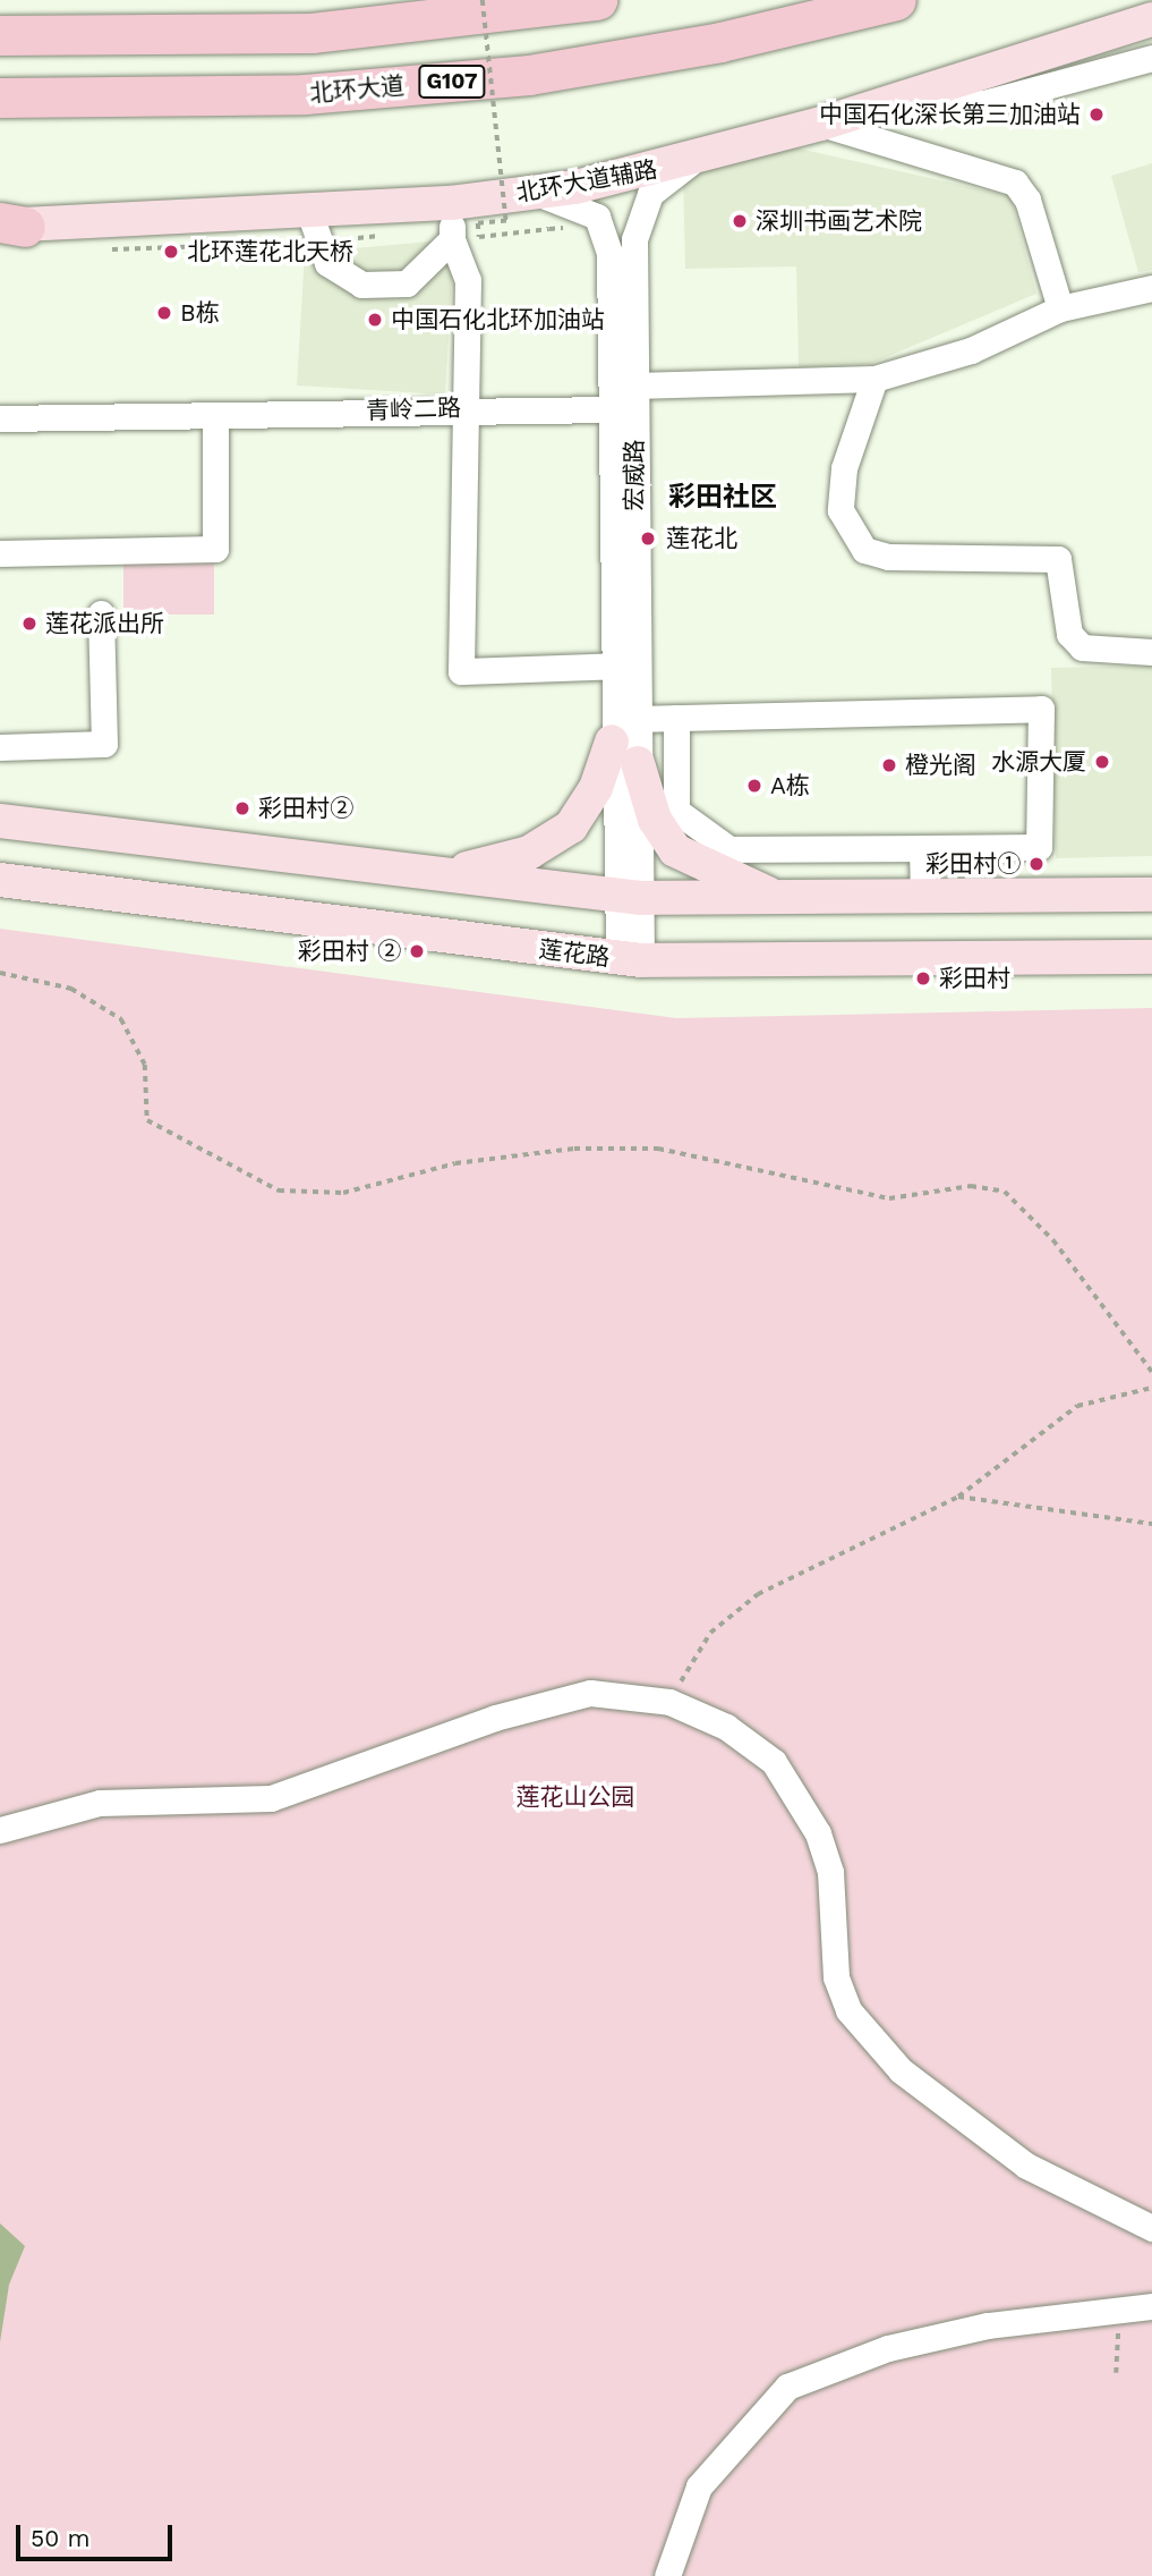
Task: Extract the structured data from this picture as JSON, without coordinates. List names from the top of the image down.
{
  "streets": {
    "highway": ["G107", "北环大道"],
    "main road": ["北环大道辅路", "莲花路"],
    "street": ["青岭二路", "宏威路"]
  },
  "crossings": [
    ["北环大道辅路", "宏威路"],
    ["青岭二路", "宏威路"],
    ["宏威路", "莲花路"]
  ],
  "districts": ["彩田社区"],
  "parks": ["莲花山公园"],
  "places": [
    "中国石化深长第三加油站",
    "深圳书画艺术院",
    "北环莲花北天桥",
    "B栋",
    "中国石化北环加油站",
    "莲花北",
    "莲花派出所",
    "水源大厦",
    "橙光阁",
    "A栋",
    "彩田村②",
    "彩田村①",
    "彩田村 ②",
    "彩田村"
  ],
  "scale_bar": "50 m"
}
